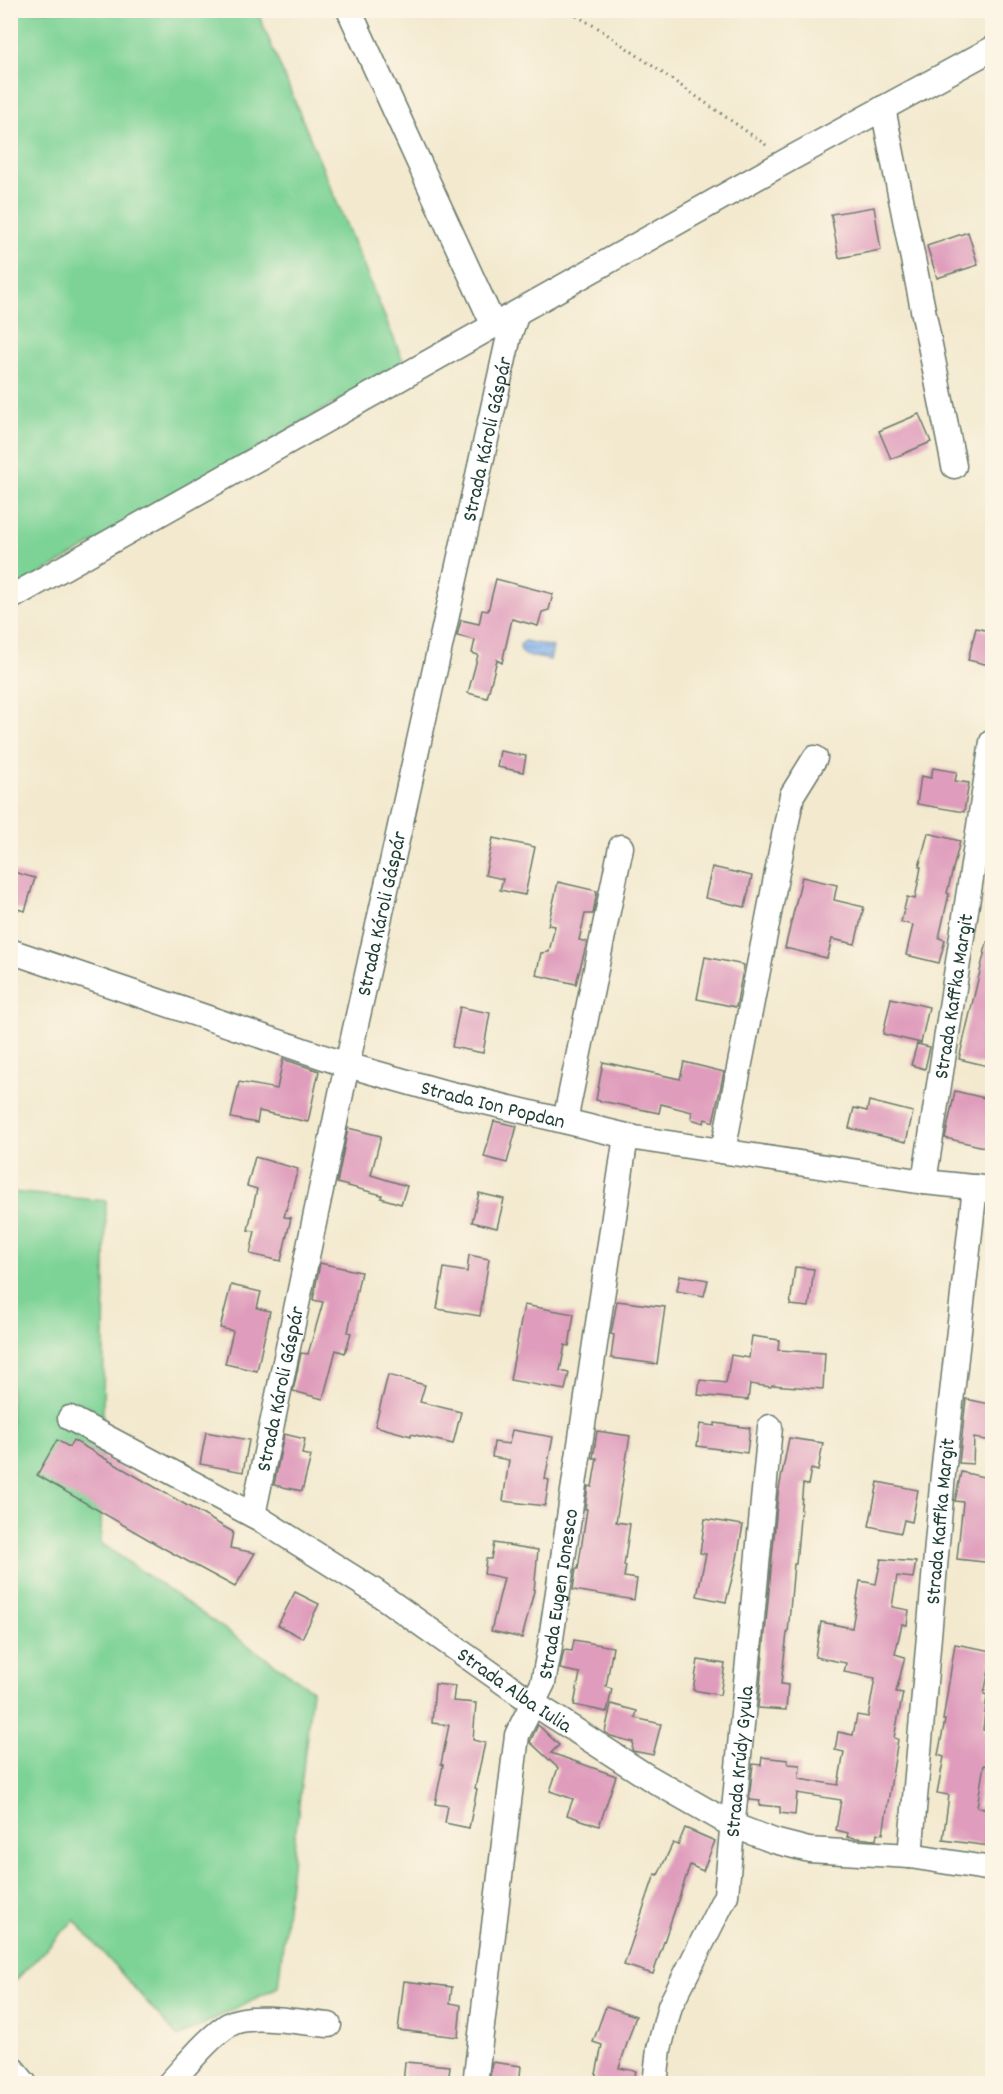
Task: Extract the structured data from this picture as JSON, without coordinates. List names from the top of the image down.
{
  "streets": {
    "street": [
      "Strada Károli Gáspár",
      "Strada Kaffka Margit",
      "Strada Ion Popdan",
      "Strada Eugen Ionesco",
      "Strada Alba Iulia",
      "Strada Krúdy Gyula"
    ]
  },
  "crossings": [
    ["Strada Károli Gáspár", "Strada Ion Popdan"],
    ["Strada Károli Gáspár", "Strada Alba Iulia"],
    ["Strada Kaffka Margit", "Strada Ion Popdan"],
    ["Strada Kaffka Margit", "Strada Alba Iulia"],
    ["Strada Ion Popdan", "Strada Eugen Ionesco"],
    ["Strada Eugen Ionesco", "Strada Alba Iulia"],
    ["Strada Alba Iulia", "Strada Krúdy Gyula"]
  ]
}
